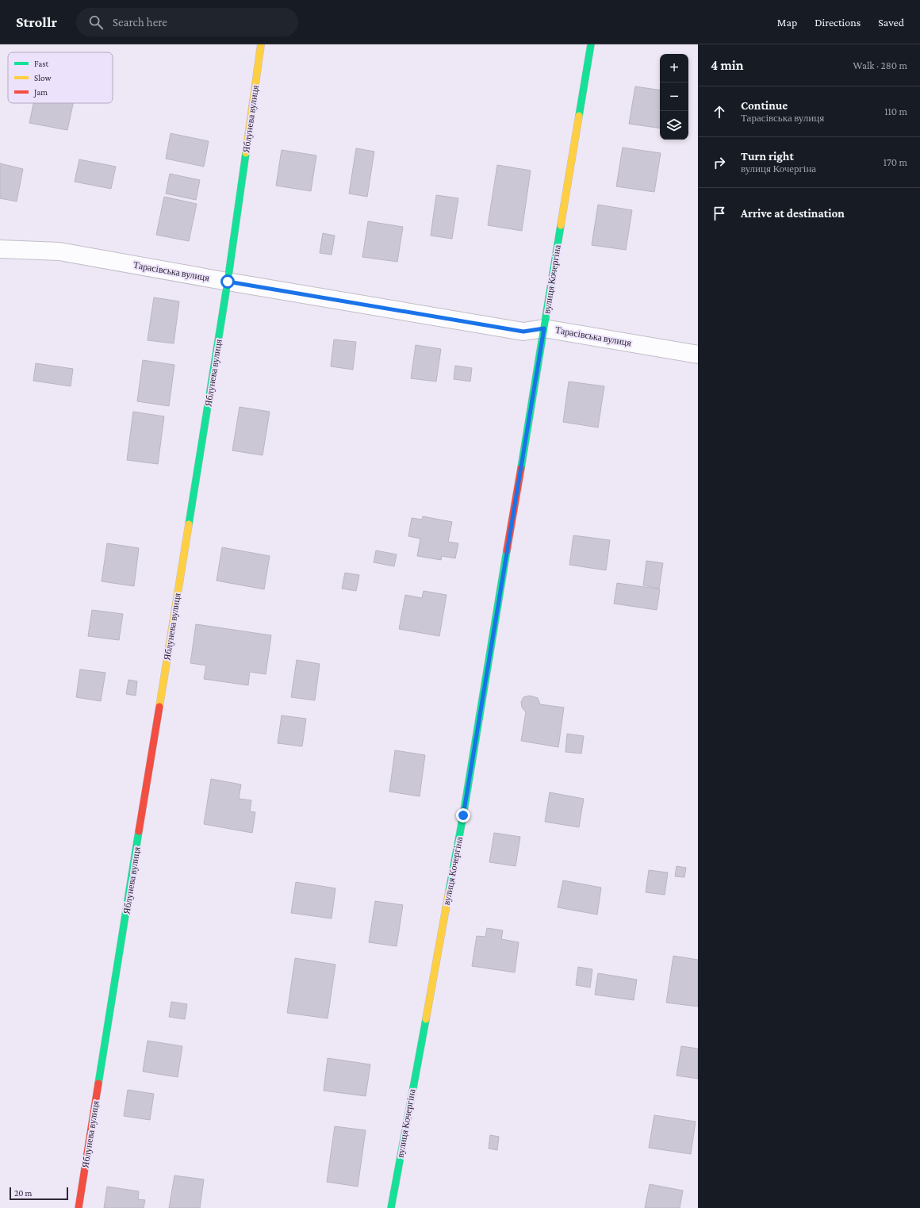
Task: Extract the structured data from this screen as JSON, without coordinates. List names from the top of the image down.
{
  "streets": {
    "street": ["Яблунева вулиця", "Тарасівська вулиця", "вулиця Кочергіна"]
  },
  "crossings": [
    ["Яблунева вулиця", "Тарасівська вулиця"],
    ["Тарасівська вулиця", "вулиця Кочергіна"]
  ],
  "legend": ["Fast", "Slow", "Jam"],
  "scale_bar": "20 m",
  "page": {
    "header": "Strollr",
    "search": "Search here",
    "nav": ["Map", "Directions", "Saved"],
    "heading": ["4 min", "Walk · 280 m"],
    "map_buttons": ["+", "−"],
    "list": [
      ["Continue", "Тарасівська вулиця", "110 m"],
      ["Turn right", "вулиця Кочергіна", "170 m"],
      "Arrive at destination"
    ],
    "scale": "20 m"
  }
}
